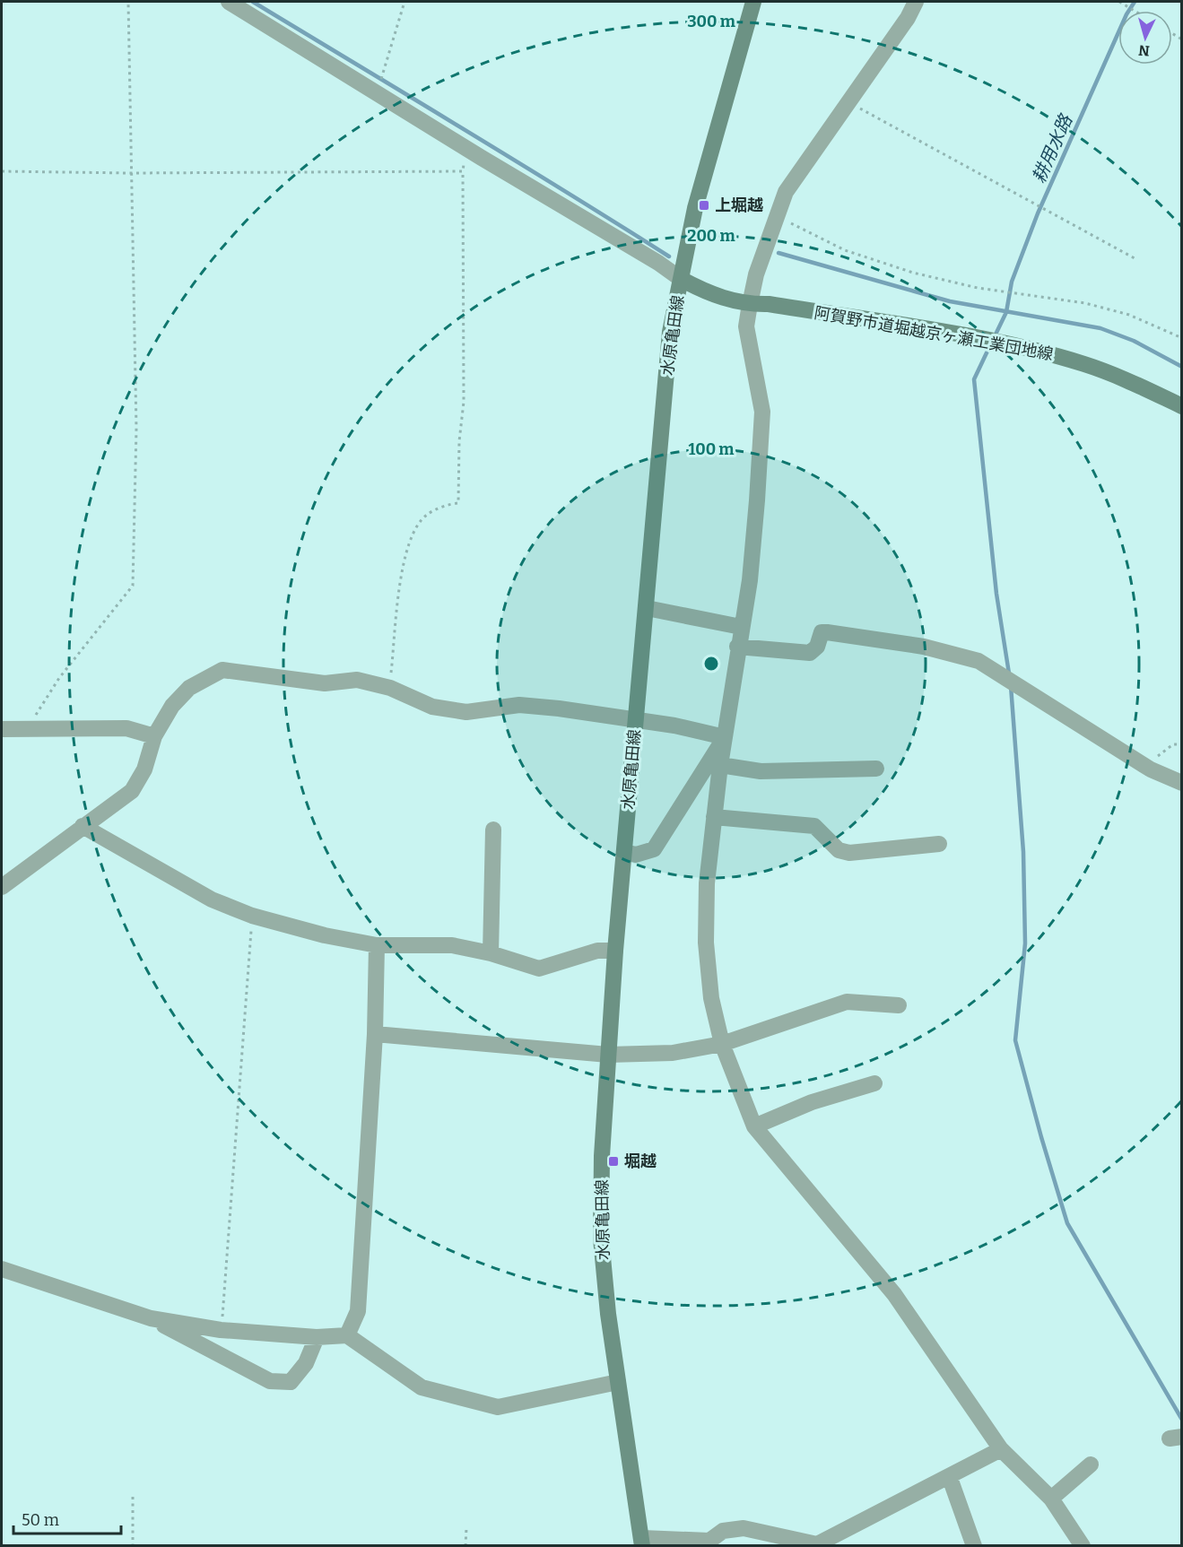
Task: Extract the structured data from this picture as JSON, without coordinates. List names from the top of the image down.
{
  "streets": {
    "main road": ["阿賀野市道堀越京ヶ瀬工業団地線", "水原亀田線"]
  },
  "crossings": [
    ["阿賀野市道堀越京ヶ瀬工業団地線", "水原亀田線"]
  ],
  "water": ["耕用水路"],
  "places": {
    "transit": ["上堀越", "堀越"]
  },
  "scale_bar": "50 m",
  "north": "bottom",
  "rings": ["300 m", "200 m", "100 m"]
}
